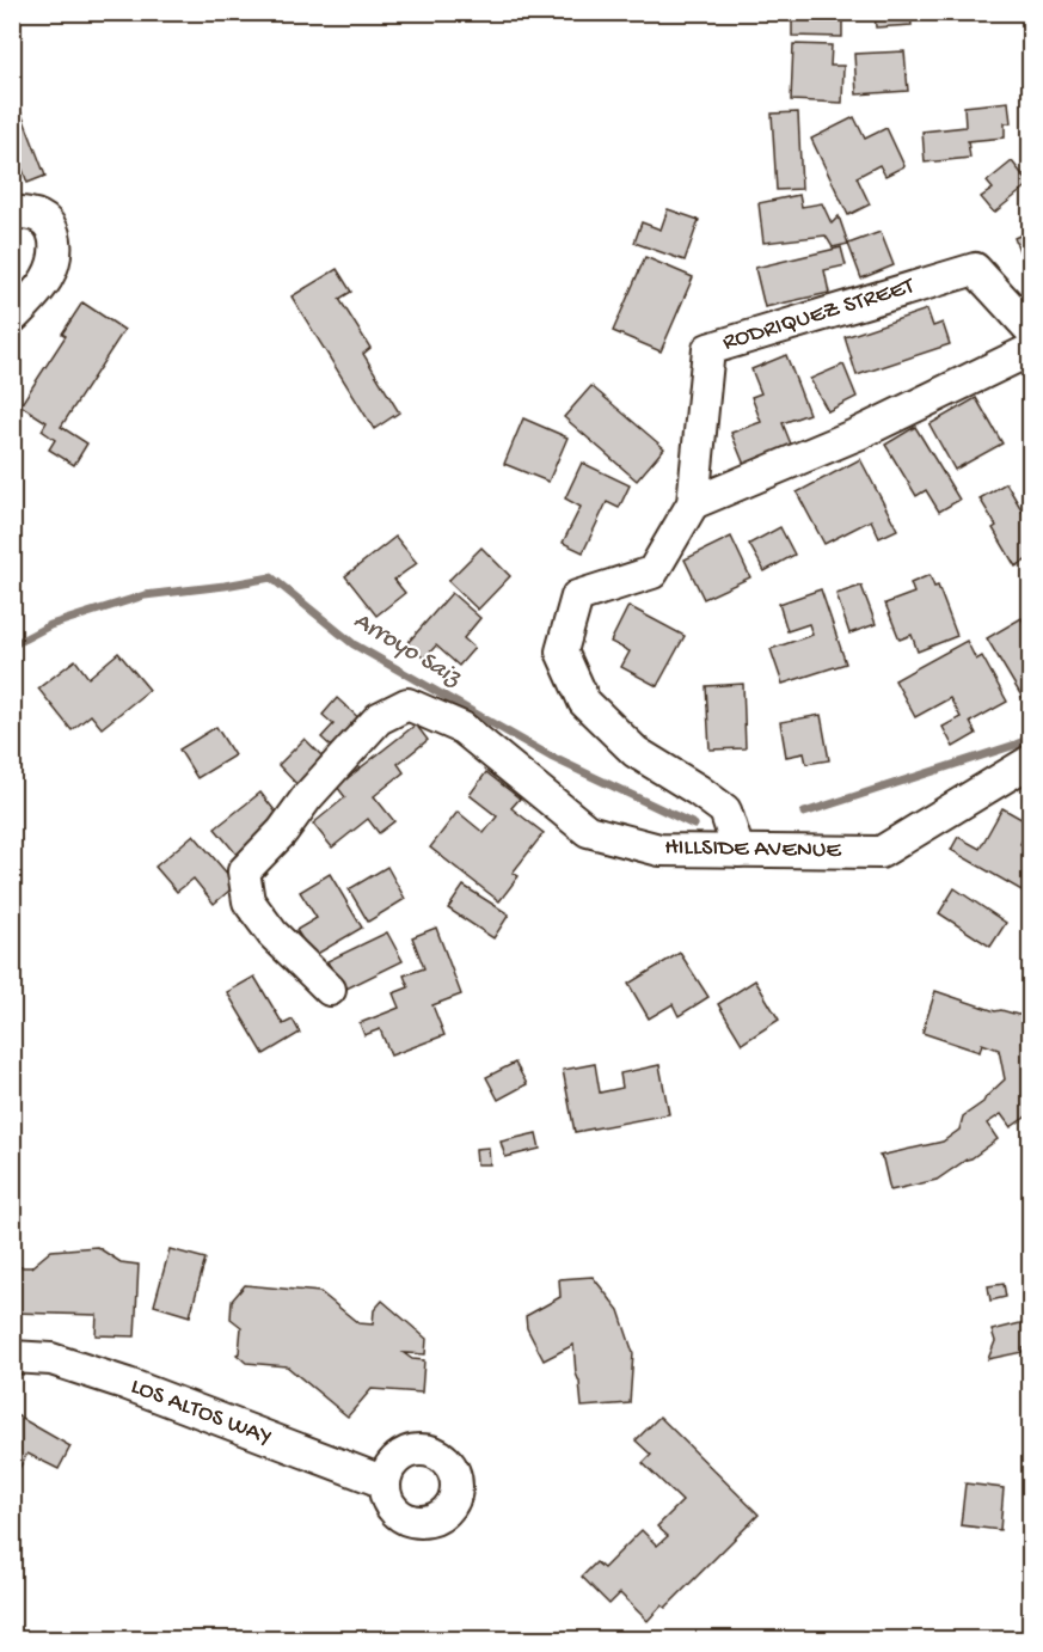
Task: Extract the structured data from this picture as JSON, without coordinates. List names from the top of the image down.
{
  "streets": {
    "street": ["RODRIQUEZ STREET", "HILLSIDE AVENUE", "LOS ALTOS WAY"]
  },
  "crossings": [
    ["RODRIQUEZ STREET", "HILLSIDE AVENUE"]
  ],
  "water": ["Arroyo Saiz"]
}
